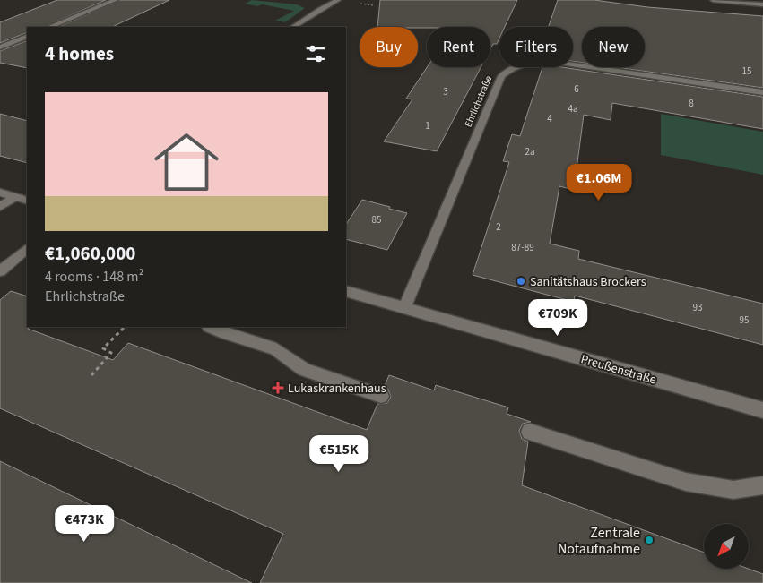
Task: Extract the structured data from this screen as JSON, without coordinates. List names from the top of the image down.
{
  "streets": {
    "street": ["Ehrlichstraße", "Preußenstraße"]
  },
  "crossings": [
    ["Ehrlichstraße", "Preußenstraße"]
  ],
  "places": {
    "other": ["Sanitätshaus Brockers", "Zentrale Notaufnahme"],
    "health": ["Lukaskrankenhaus"]
  },
  "house_numbers": [
    "15",
    "6",
    "3",
    "8",
    "4a",
    "4",
    "1",
    "2a",
    "85",
    "2",
    "87-89",
    "93",
    "95"
  ],
  "north": "bottom left",
  "page": {
    "chip": [
      "Buy",
      "Rent",
      "Filters",
      "New"
    ],
    "heading": "4 homes",
    "list": [
      {
        "name": "€1,060,000",
        "note": "4 rooms · 148 m² · Ehrlichstraße"
      }
    ],
    "price": [
      "€1.06M",
      "€709K",
      "€515K",
      "€473K"
    ]
  }
}
